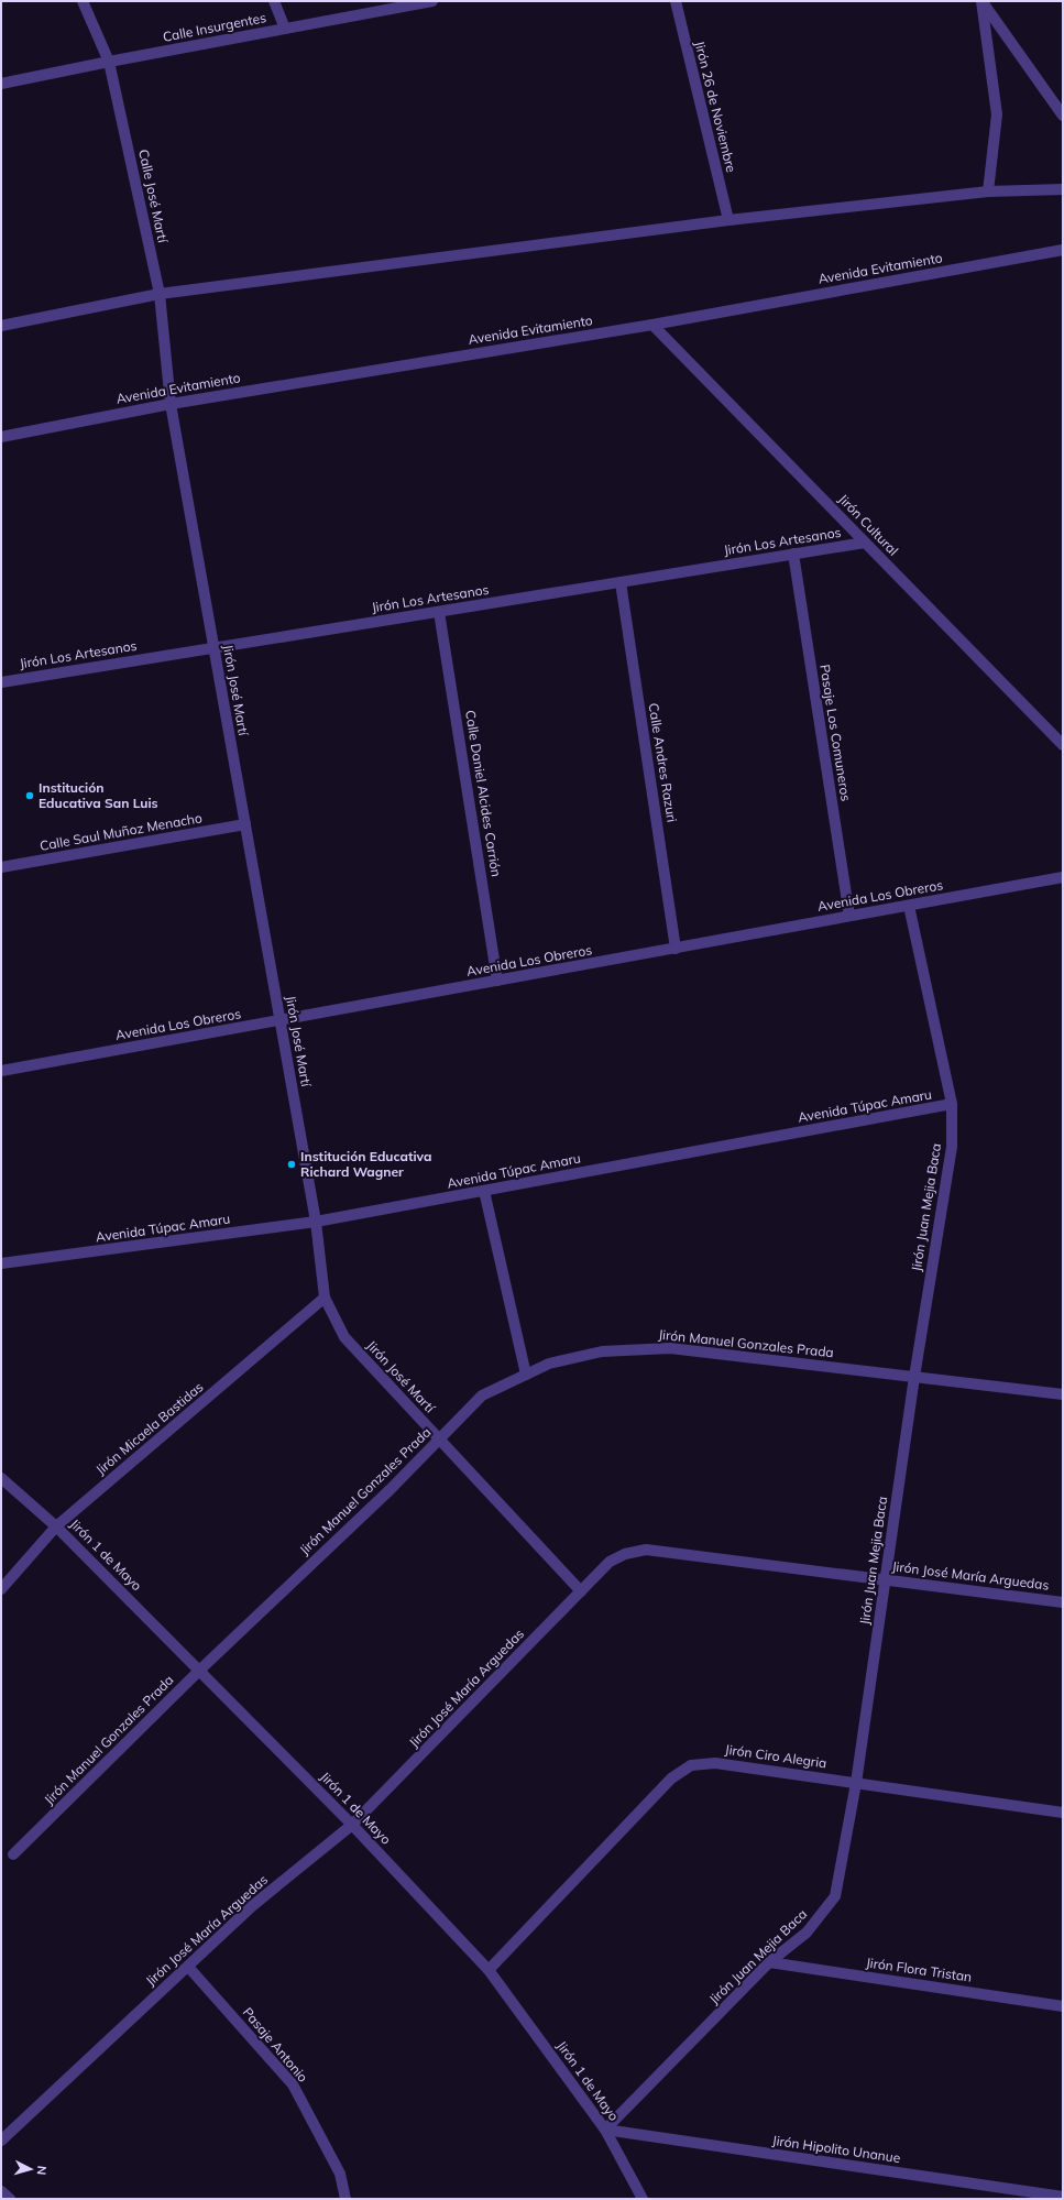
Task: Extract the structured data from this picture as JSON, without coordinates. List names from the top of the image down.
{
  "streets": {
    "street": [
      "Calle Insurgentes",
      "Jirón 26 de Noviembre",
      "Calle José Martí",
      "Avenida Evitamiento",
      "Jirón Cultural",
      "Jirón Los Artesanos",
      "Jirón José Martí",
      "Pasaje Los Comuneros",
      "Calle Andres Razuri",
      "Calle Daniel Alcides Carrión",
      "Calle Saul Muñoz Menacho",
      "Avenida Los Obreros",
      "Avenida Túpac Amaru",
      "Jirón Juan Mejia Baca",
      "Jirón Manuel Gonzales Prada",
      "Jirón Micaela Bastidas",
      "Jirón 1 de Mayo",
      "Jirón José María Arguedas",
      "Jirón Ciro Alegria",
      "Jirón Flora Tristan",
      "Pasaje Antonio",
      "Jirón Hipolito Unanue"
    ]
  },
  "crossings": [
    ["Calle Insurgentes", "Calle José Martí"],
    ["Calle José Martí", "Avenida Evitamiento"],
    ["Calle José Martí", "Jirón José Martí"],
    ["Avenida Evitamiento", "Jirón Cultural"],
    ["Avenida Evitamiento", "Jirón José Martí"],
    ["Jirón Cultural", "Jirón Los Artesanos"],
    ["Jirón Los Artesanos", "Jirón José Martí"],
    ["Jirón Los Artesanos", "Pasaje Los Comuneros"],
    ["Jirón Los Artesanos", "Calle Andres Razuri"],
    ["Jirón Los Artesanos", "Calle Daniel Alcides Carrión"],
    ["Jirón José Martí", "Calle Saul Muñoz Menacho"],
    ["Jirón José Martí", "Avenida Los Obreros"],
    ["Jirón José Martí", "Avenida Túpac Amaru"],
    ["Jirón José Martí", "Jirón Manuel Gonzales Prada"],
    ["Jirón José Martí", "Jirón Micaela Bastidas"],
    ["Jirón José Martí", "Jirón José María Arguedas"],
    ["Pasaje Los Comuneros", "Avenida Los Obreros"],
    ["Calle Andres Razuri", "Avenida Los Obreros"],
    ["Calle Daniel Alcides Carrión", "Avenida Los Obreros"],
    ["Avenida Los Obreros", "Jirón Juan Mejia Baca"],
    ["Avenida Túpac Amaru", "Jirón Juan Mejia Baca"],
    ["Jirón Juan Mejia Baca", "Jirón Manuel Gonzales Prada"],
    ["Jirón Juan Mejia Baca", "Jirón 1 de Mayo"],
    ["Jirón Juan Mejia Baca", "Jirón José María Arguedas"],
    ["Jirón Juan Mejia Baca", "Jirón Ciro Alegria"],
    ["Jirón Juan Mejia Baca", "Jirón Flora Tristan"],
    ["Jirón Juan Mejia Baca", "Jirón Hipolito Unanue"],
    ["Jirón Manuel Gonzales Prada", "Jirón 1 de Mayo"],
    ["Jirón Micaela Bastidas", "Jirón 1 de Mayo"],
    ["Jirón 1 de Mayo", "Jirón José María Arguedas"],
    ["Jirón 1 de Mayo", "Jirón Ciro Alegria"],
    ["Jirón 1 de Mayo", "Jirón Hipolito Unanue"],
    ["Jirón José María Arguedas", "Pasaje Antonio"]
  ],
  "places": ["Institución Educativa San Luis", "Institución Educativa Richard Wagner"],
  "north": "right"
}
